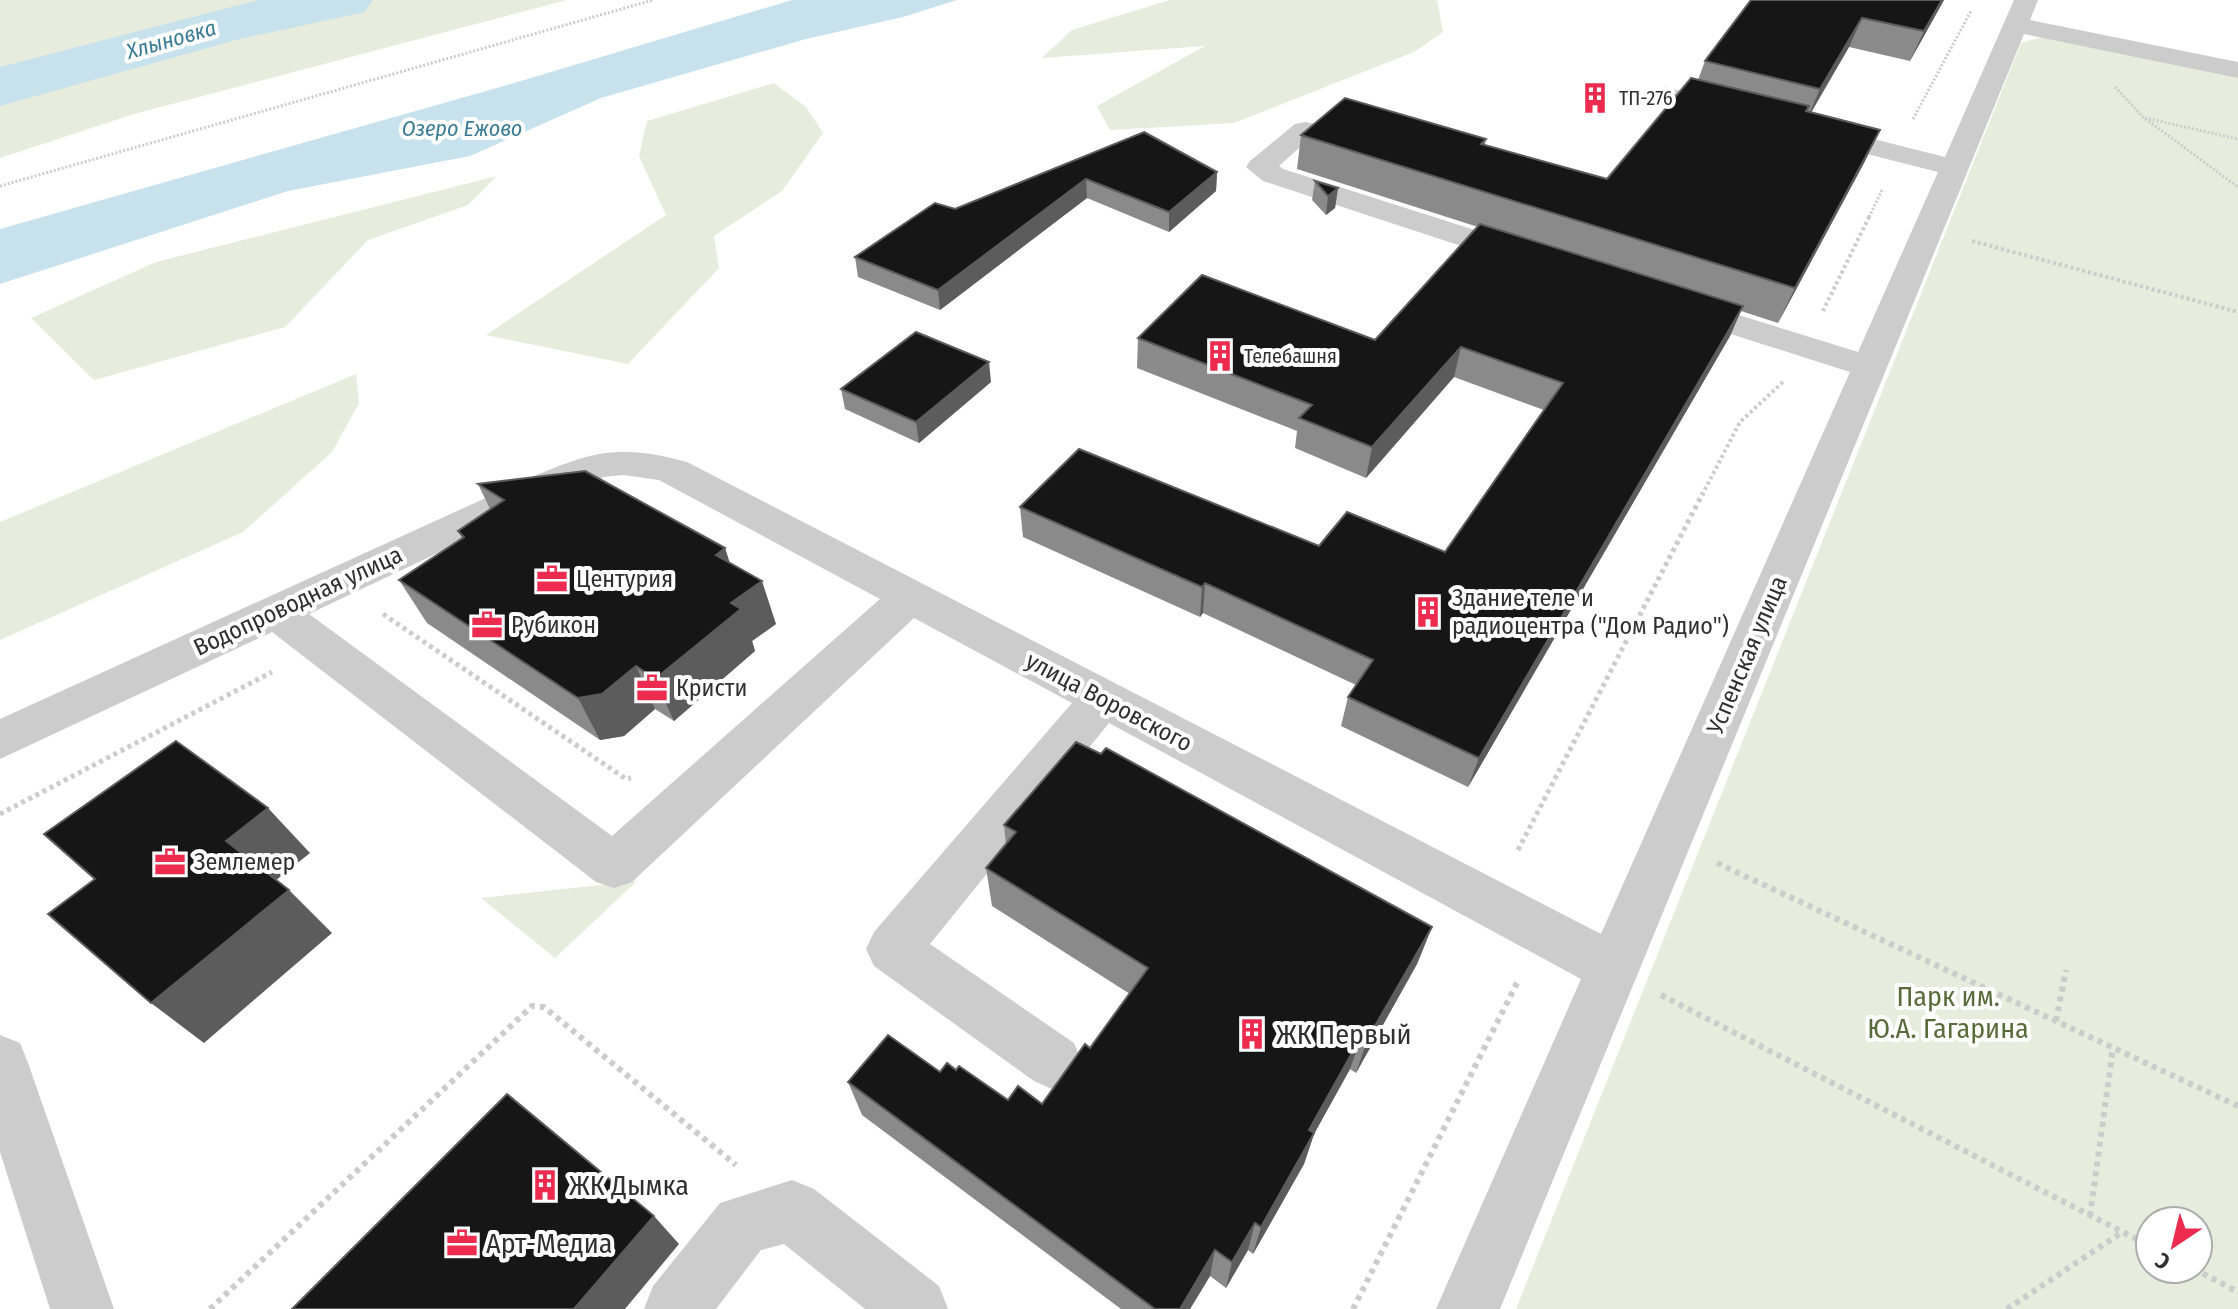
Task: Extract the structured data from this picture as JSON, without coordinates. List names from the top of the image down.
{
  "streets": {
    "street": ["Водопроводная улица", "Успенская улица", "улица Воровского"]
  },
  "crossings": [
    ["Водопроводная улица", "улица Воровского"],
    ["Успенская улица", "улица Воровского"]
  ],
  "water": ["Хлыновка", "Озеро Ежово"],
  "parks": ["Парк им. Ю.А. Гагарина"],
  "places": {
    "building": [
      "ТП-276",
      "Телебашня",
      "Здание теле и радиоцентра (\"Дом Радио\")",
      "ЖК Первый",
      "ЖК Дымка"
    ],
    "office": [
      "Центурия",
      "Рубикон",
      "Кристи",
      "Землемер",
      "Арт-Медиа"
    ]
  },
  "north": "bottom left"
}
